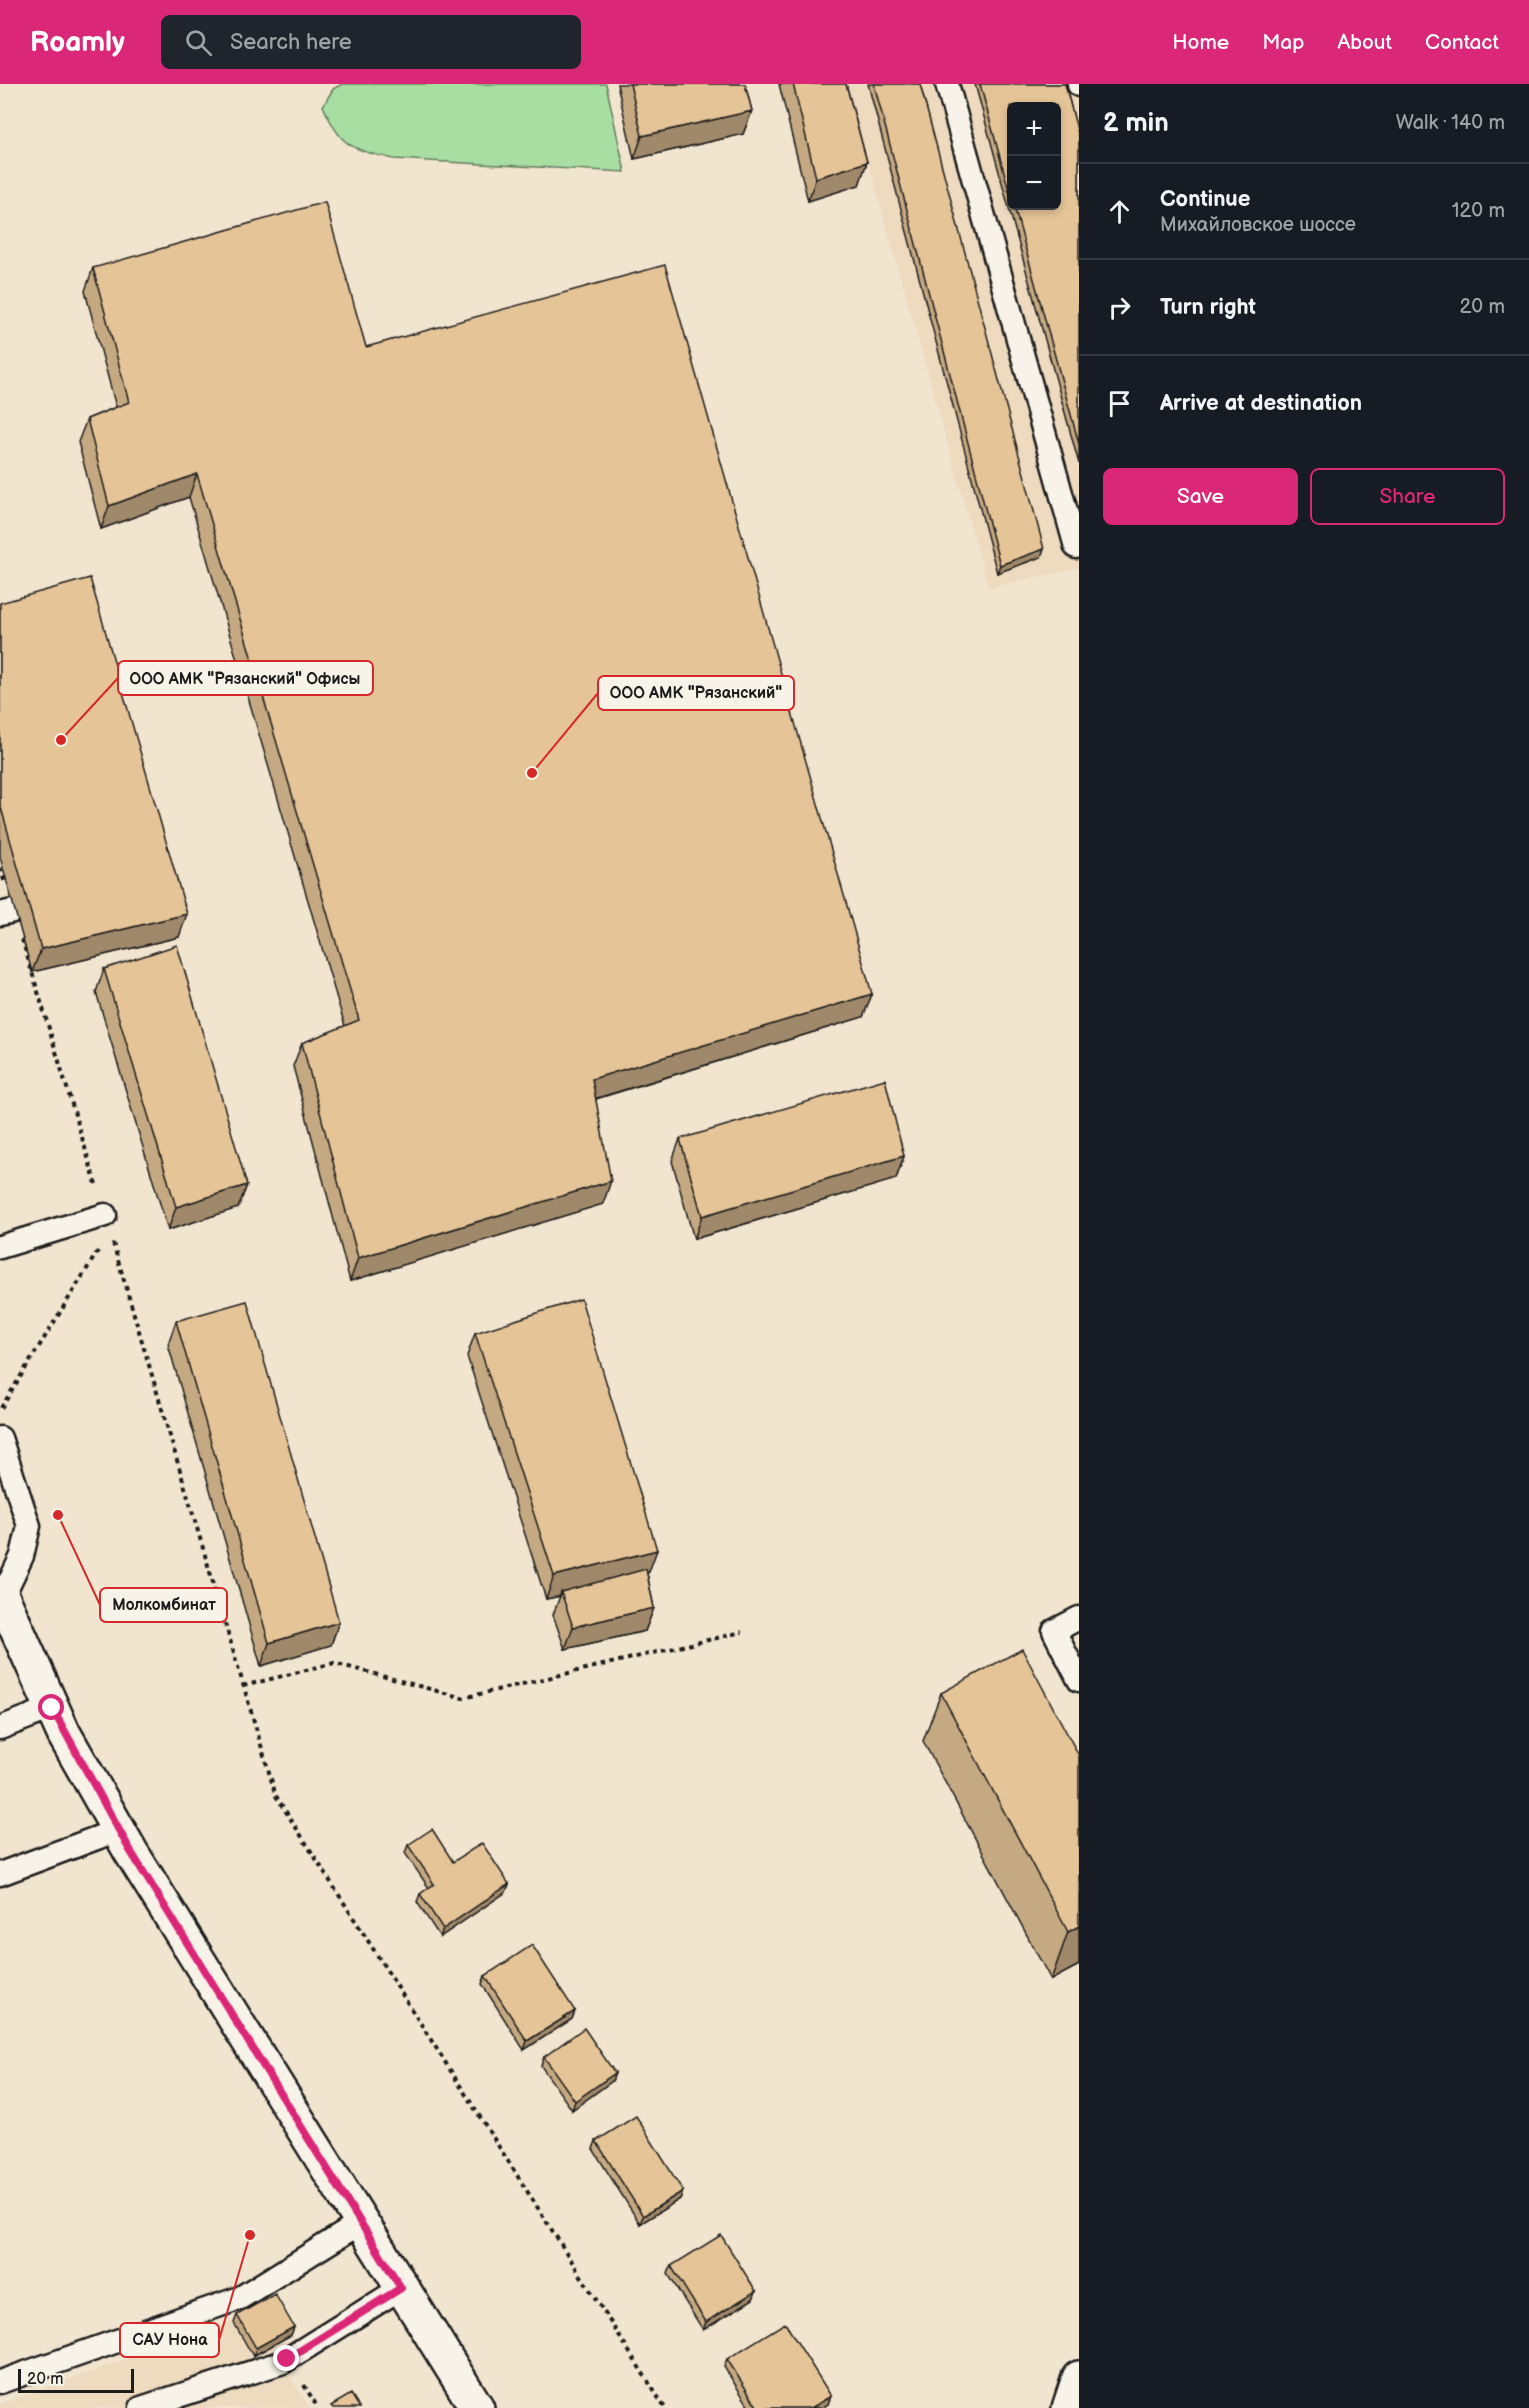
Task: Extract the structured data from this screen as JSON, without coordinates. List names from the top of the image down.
{
  "places": [
    "ООО АМК \"Рязанский\" Офисы",
    "ООО АМК \"Рязанский\"",
    "Молкомбинат",
    "САУ Нона"
  ],
  "scale_bar": "20 m",
  "page": {
    "header": "Roamly",
    "search": "Search here",
    "nav": [
      "Home",
      "Map",
      "About",
      "Contact"
    ],
    "heading": ["2 min", "Walk · 140 m"],
    "map_buttons": ["+", "−"],
    "list": [
      ["Continue", "Михайловское шоссе", "120 m"],
      ["Turn right", "20 m"],
      "Arrive at destination"
    ],
    "buttons": ["Save", "Share"],
    "scale": "20 m"
  }
}
